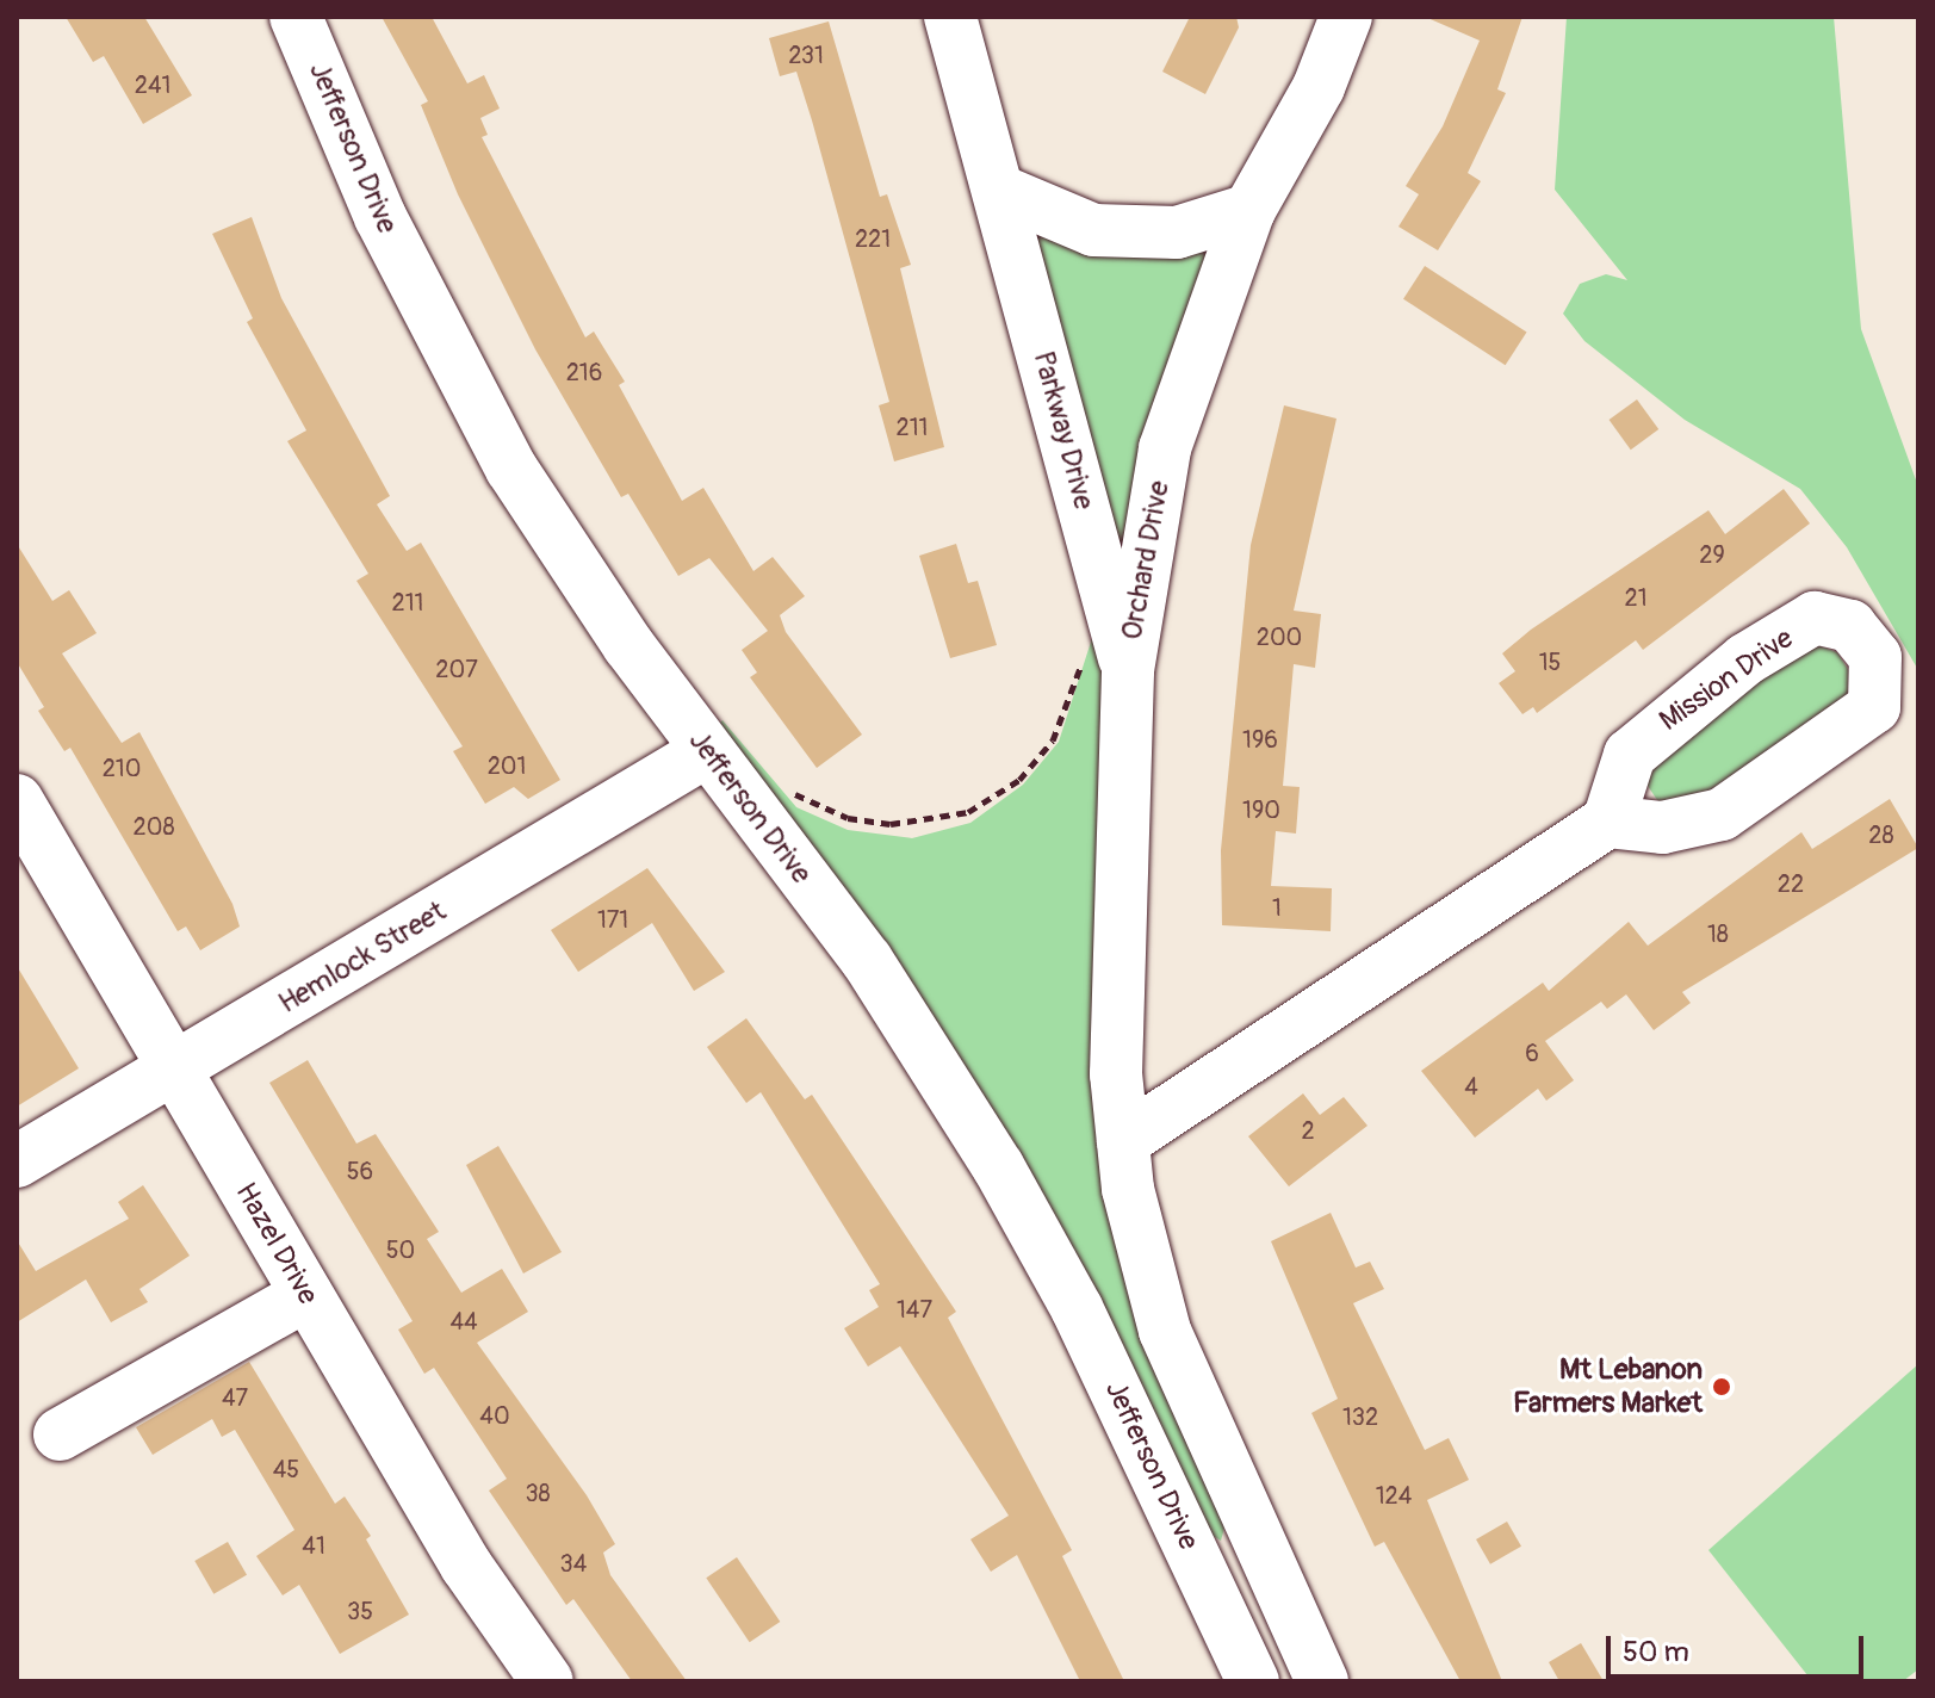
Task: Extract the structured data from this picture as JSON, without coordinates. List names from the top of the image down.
{
  "streets": {
    "street": [
      "Jefferson Drive",
      "Parkway Drive",
      "Orchard Drive",
      "Mission Drive",
      "Hemlock Street",
      "Hazel Drive"
    ]
  },
  "crossings": [
    ["Jefferson Drive", "Hemlock Street"],
    ["Parkway Drive", "Orchard Drive"],
    ["Hemlock Street", "Hazel Drive"]
  ],
  "places": ["Mt Lebanon Farmers Market"],
  "house_numbers": [
    "231",
    "241",
    "221",
    "216",
    "211",
    "29",
    "21",
    "211",
    "200",
    "15",
    "207",
    "196",
    "201",
    "210",
    "190",
    "208",
    "28",
    "22",
    "1",
    "171",
    "18",
    "6",
    "4",
    "2",
    "56",
    "50",
    "147",
    "44",
    "47",
    "40",
    "132",
    "45",
    "38",
    "124",
    "41",
    "34",
    "35"
  ],
  "scale_bar": "50 m"
}
